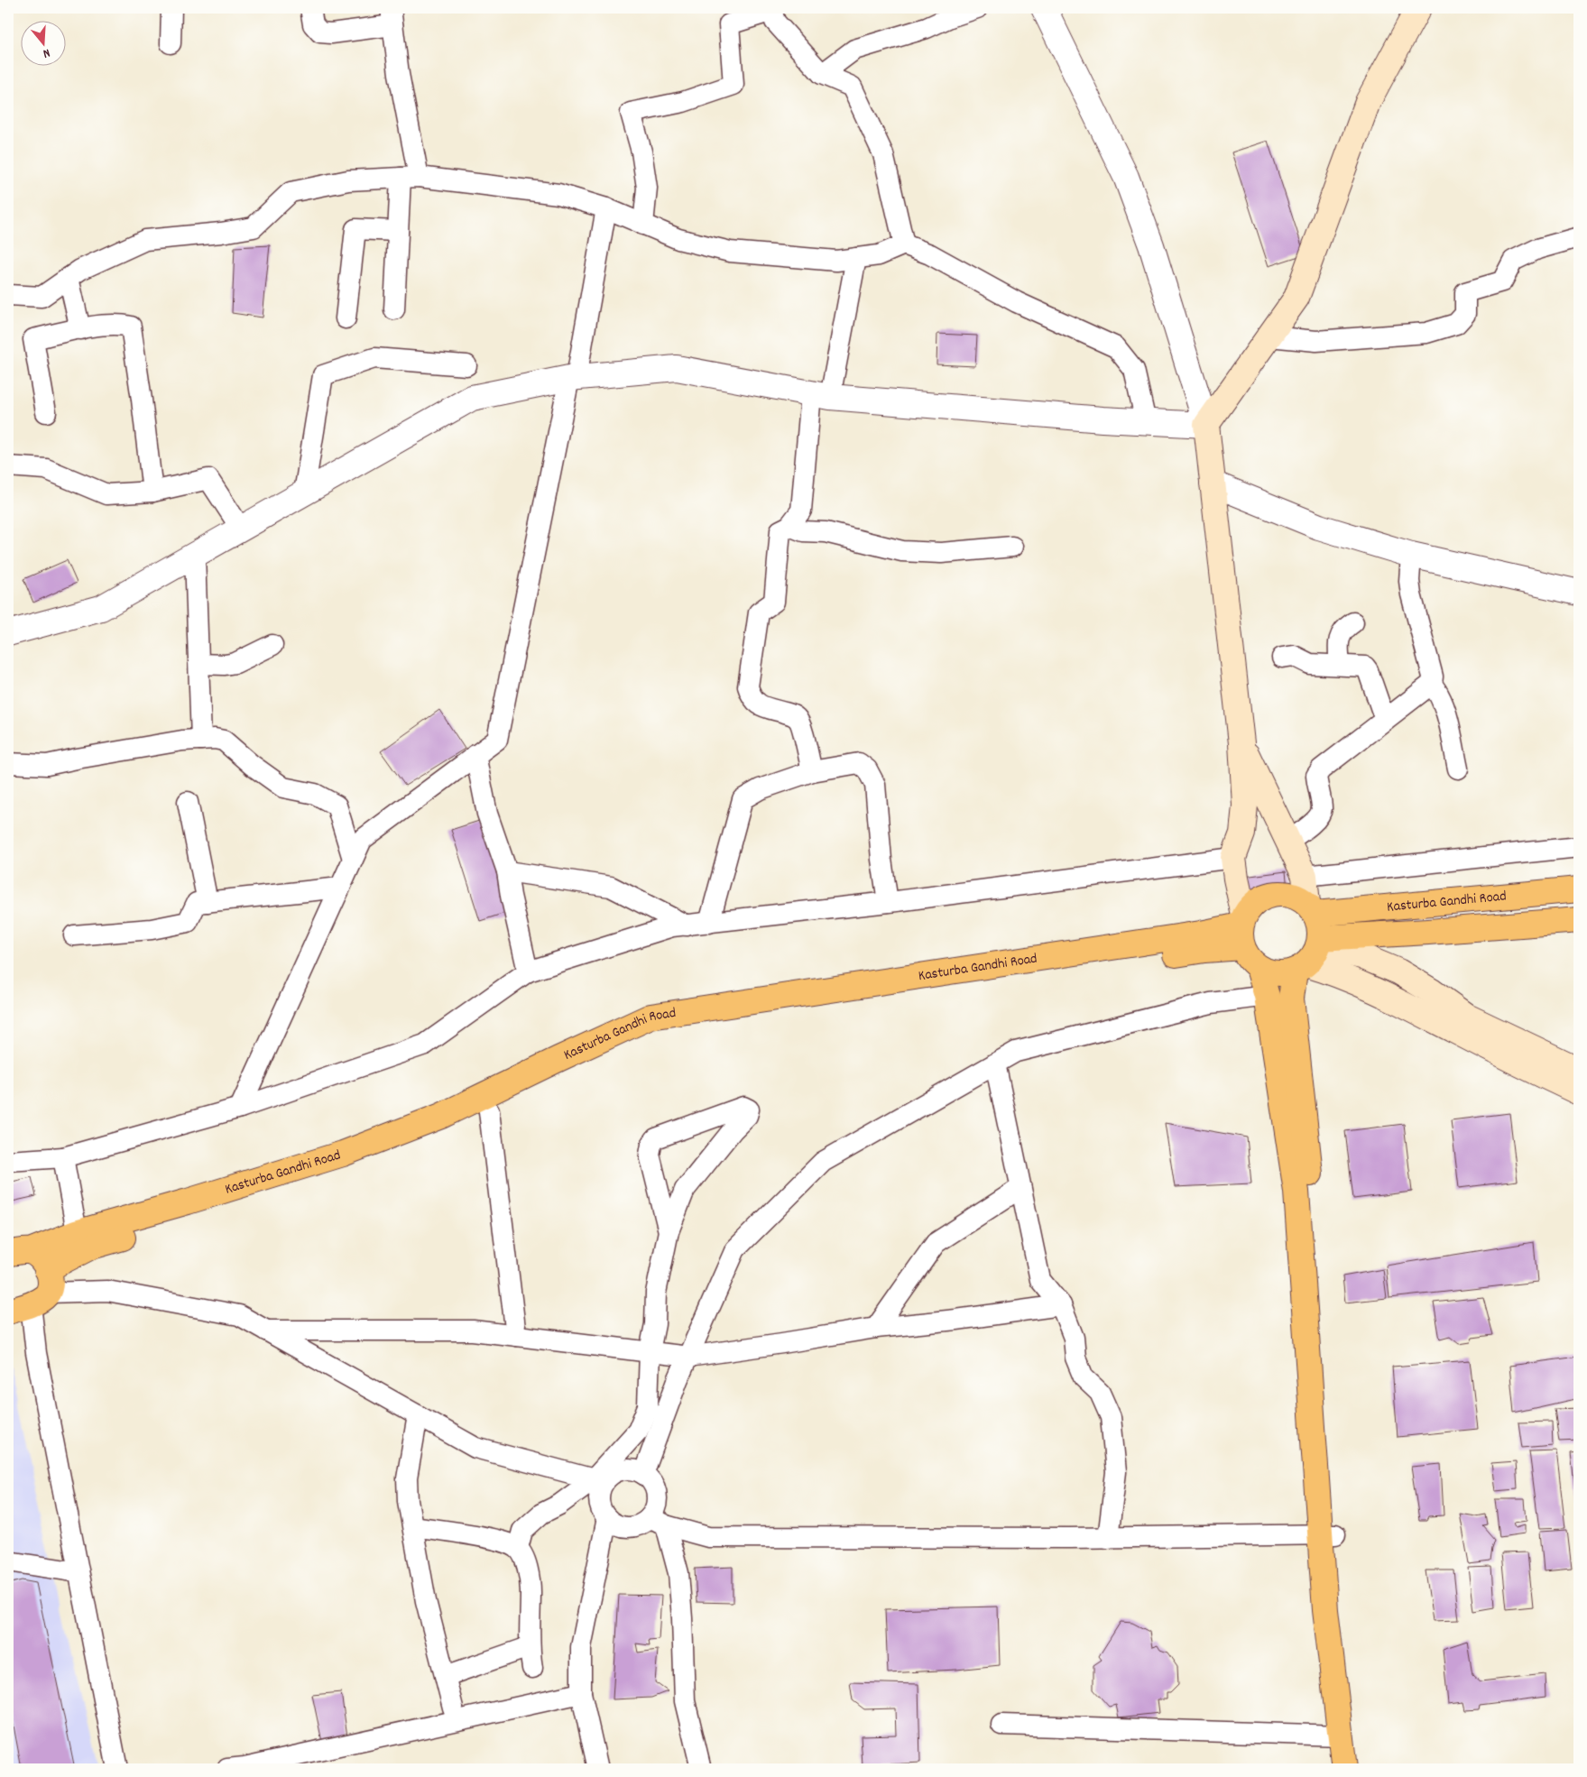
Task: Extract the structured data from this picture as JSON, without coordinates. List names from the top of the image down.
{
  "streets": {
    "main road": ["Kasturba Gandhi Road"]
  },
  "north": "bottom"
}
